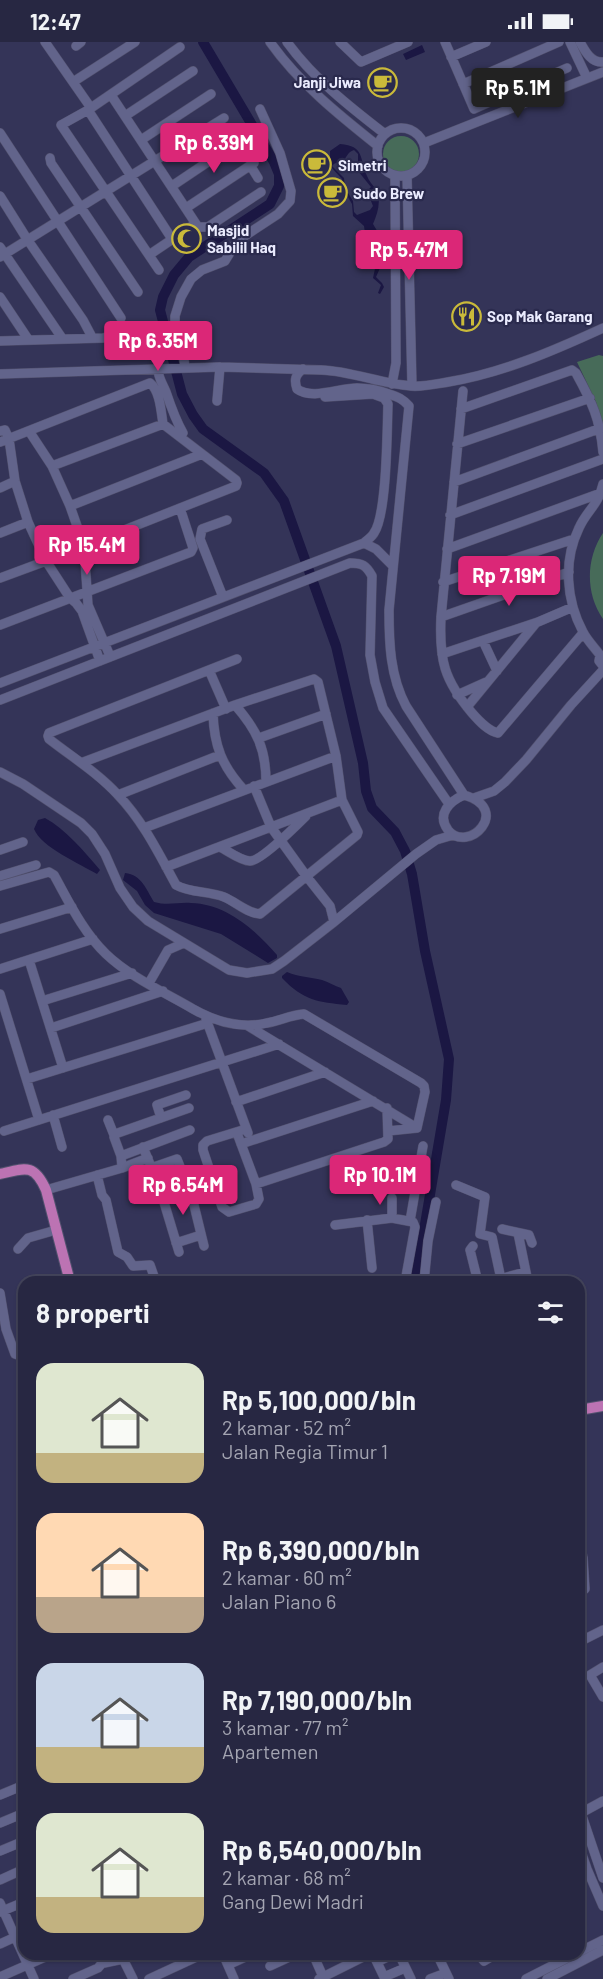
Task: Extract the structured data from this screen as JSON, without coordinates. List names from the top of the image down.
{
  "places": {
    "cafe": ["Janji Jiwa", "Simetri", "Sudo Brew"],
    "mosque": ["Masjid Sabilil Haq"],
    "restaurant": ["Sop Mak Garang"]
  },
  "page": {
    "status": "12:47",
    "price": [
      "Rp 5.1M",
      "Rp 6.39M",
      "Rp 5.47M",
      "Rp 6.35M",
      "Rp 15.4M",
      "Rp 7.19M",
      "Rp 10.1M",
      "Rp 6.54M"
    ],
    "heading": "8 properti",
    "list": [
      {
        "name": "Rp 5,100,000/bln",
        "note": "2 kamar · 52 m² · Jalan Regia Timur 1"
      },
      {
        "name": "Rp 6,390,000/bln",
        "note": "2 kamar · 60 m² · Jalan Piano 6"
      },
      {
        "name": "Rp 7,190,000/bln",
        "note": "3 kamar · 77 m² · Apartemen"
      },
      {
        "name": "Rp 6,540,000/bln",
        "note": "2 kamar · 68 m² · Gang Dewi Madri"
      }
    ]
  }
}
